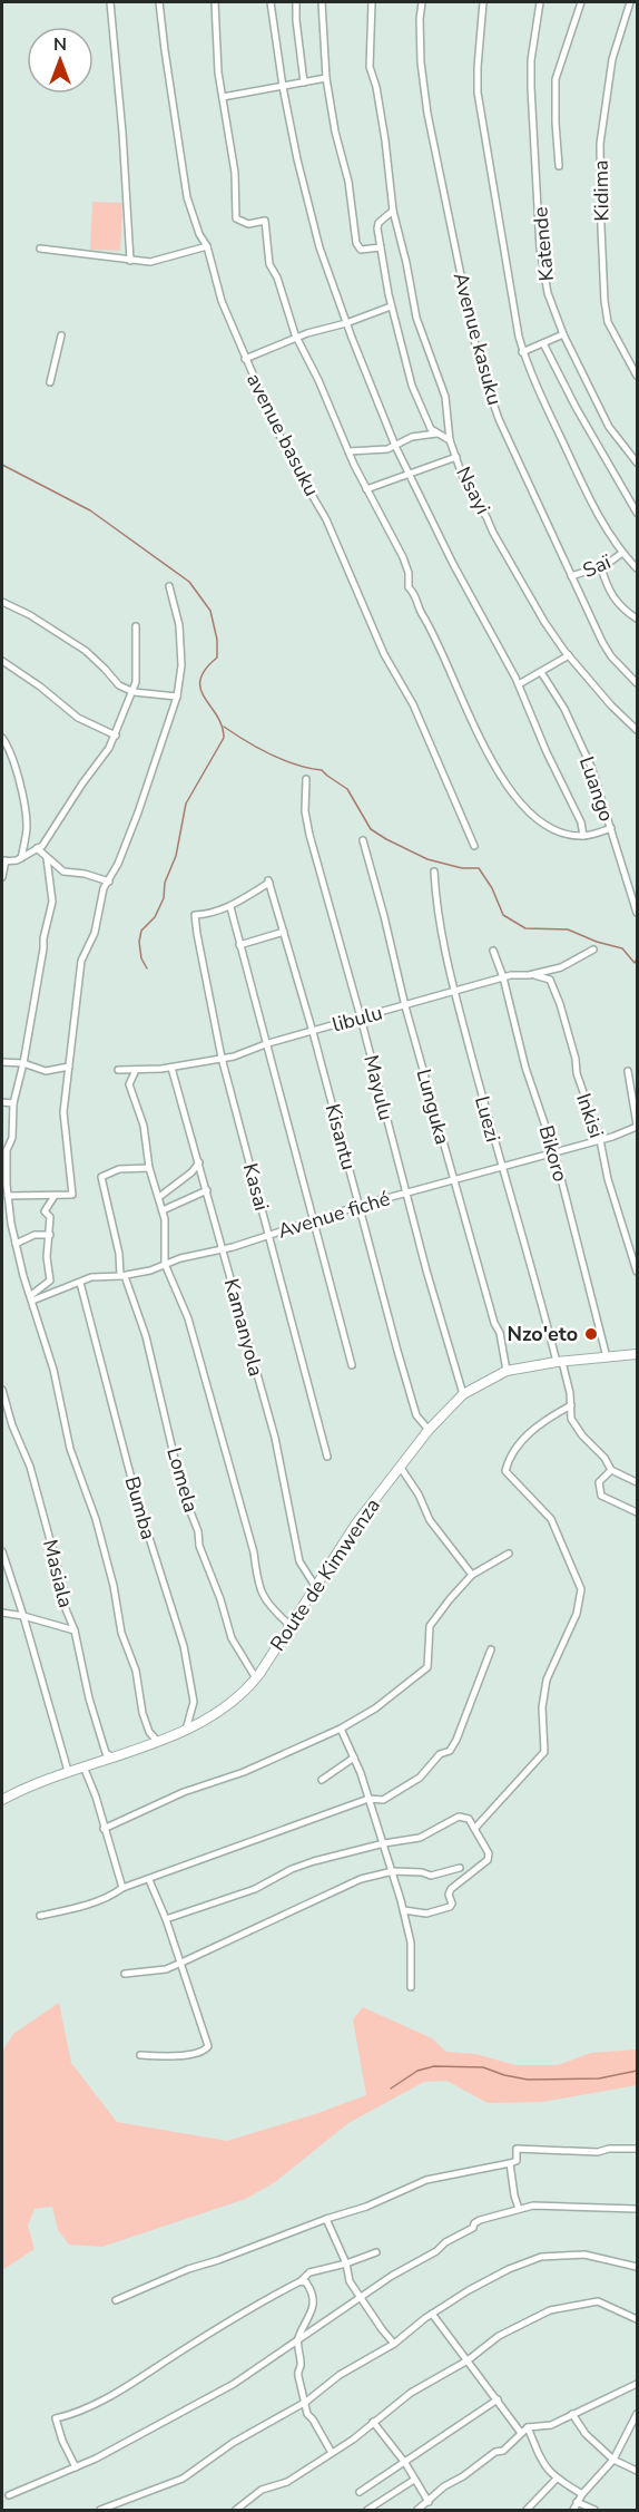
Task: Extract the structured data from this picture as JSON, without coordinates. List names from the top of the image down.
{
  "streets": {
    "street": [
      "Kidima",
      "Katende",
      "Avenue kasuku",
      "avenue basuku",
      "Nsayi",
      "Saï",
      "Luango",
      "libulu",
      "Mayulu",
      "Lunguka",
      "Inkisi",
      "Luezi",
      "Kisantu",
      "Bikoro",
      "Kasai",
      "Avenue fiché",
      "Kamanyola",
      "Lomela",
      "Bumba",
      "Masiala",
      "Route de Kimwenza"
    ]
  },
  "crossings": [
    ["Avenue kasuku", "Saï"],
    ["libulu", "Mayulu"],
    ["libulu", "Lunguka"],
    ["libulu", "Inkisi"],
    ["libulu", "Luezi"],
    ["libulu", "Kisantu"],
    ["libulu", "Bikoro"],
    ["libulu", "Kasai"],
    ["libulu", "Kamanyola"],
    ["Mayulu", "Avenue fiché"],
    ["Mayulu", "Route de Kimwenza"],
    ["Lunguka", "Avenue fiché"],
    ["Lunguka", "Route de Kimwenza"],
    ["Inkisi", "Avenue fiché"],
    ["Luezi", "Avenue fiché"],
    ["Luezi", "Route de Kimwenza"],
    ["Kisantu", "Kasai"],
    ["Kisantu", "Avenue fiché"],
    ["Kisantu", "Route de Kimwenza"],
    ["Bikoro", "Avenue fiché"],
    ["Bikoro", "Route de Kimwenza"],
    ["Kasai", "Avenue fiché"],
    ["Avenue fiché", "Kamanyola"],
    ["Avenue fiché", "Lomela"],
    ["Avenue fiché", "Bumba"],
    ["Kamanyola", "Route de Kimwenza"],
    ["Lomela", "Route de Kimwenza"],
    ["Bumba", "Route de Kimwenza"],
    ["Masiala", "Route de Kimwenza"]
  ],
  "places": ["Nzo'eto"],
  "north": "top"
}
